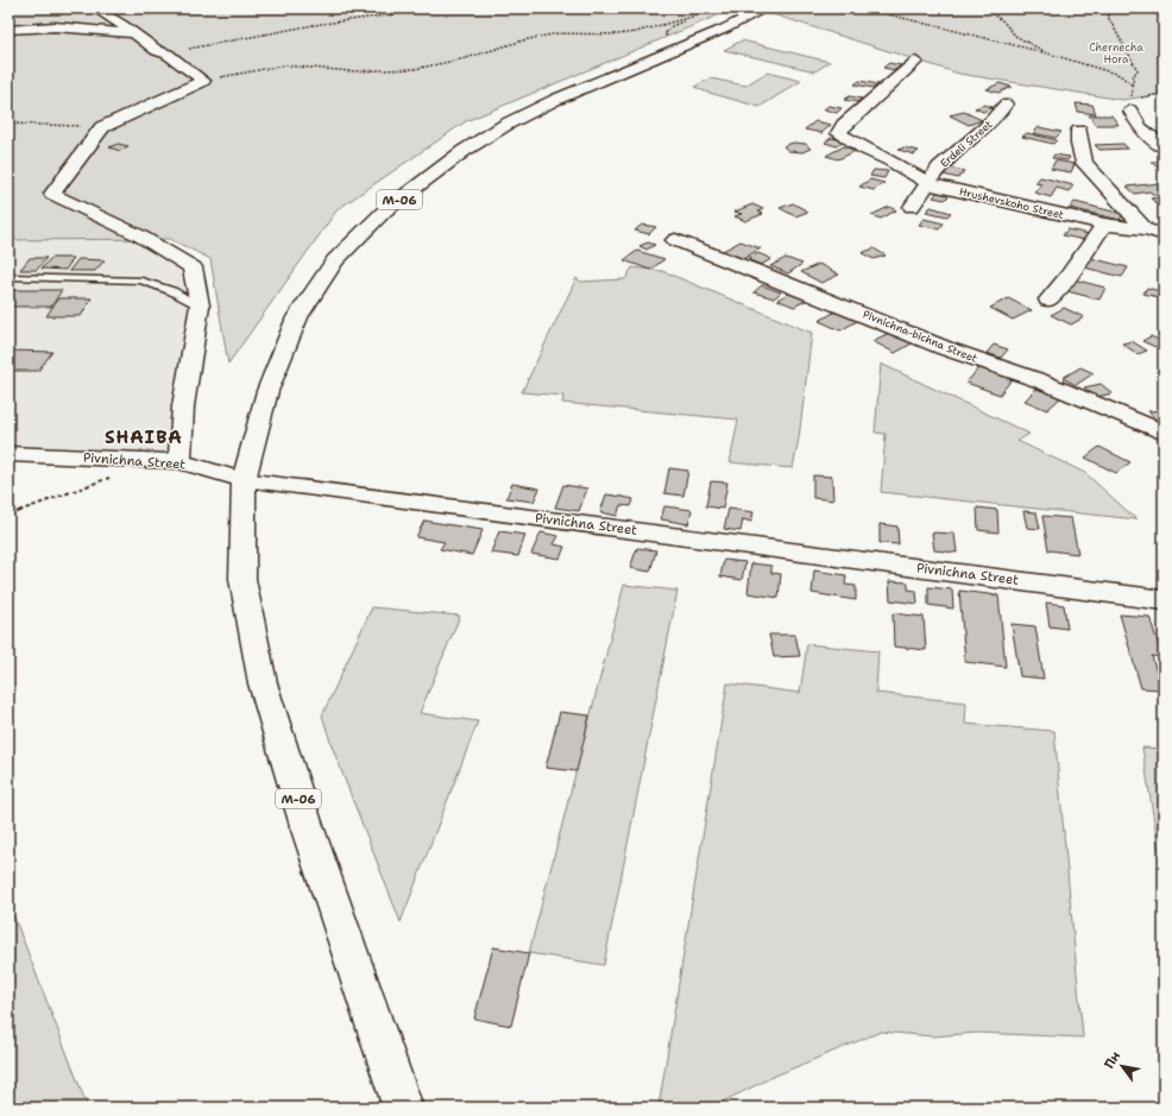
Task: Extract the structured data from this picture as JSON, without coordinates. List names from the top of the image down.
{
  "streets": {
    "main road": [
      "Erdeli Street",
      "М-06",
      "Hrushevskoho Street",
      "Pivnichna-bichna Street",
      "Pivnichna Street"
    ]
  },
  "crossings": [
    ["Erdeli Street", "Hrushevskoho Street"],
    ["М-06", "Pivnichna Street"]
  ],
  "districts": ["SHAIBA"],
  "parks": ["Chernecha Hora"],
  "north": "top left"
}
